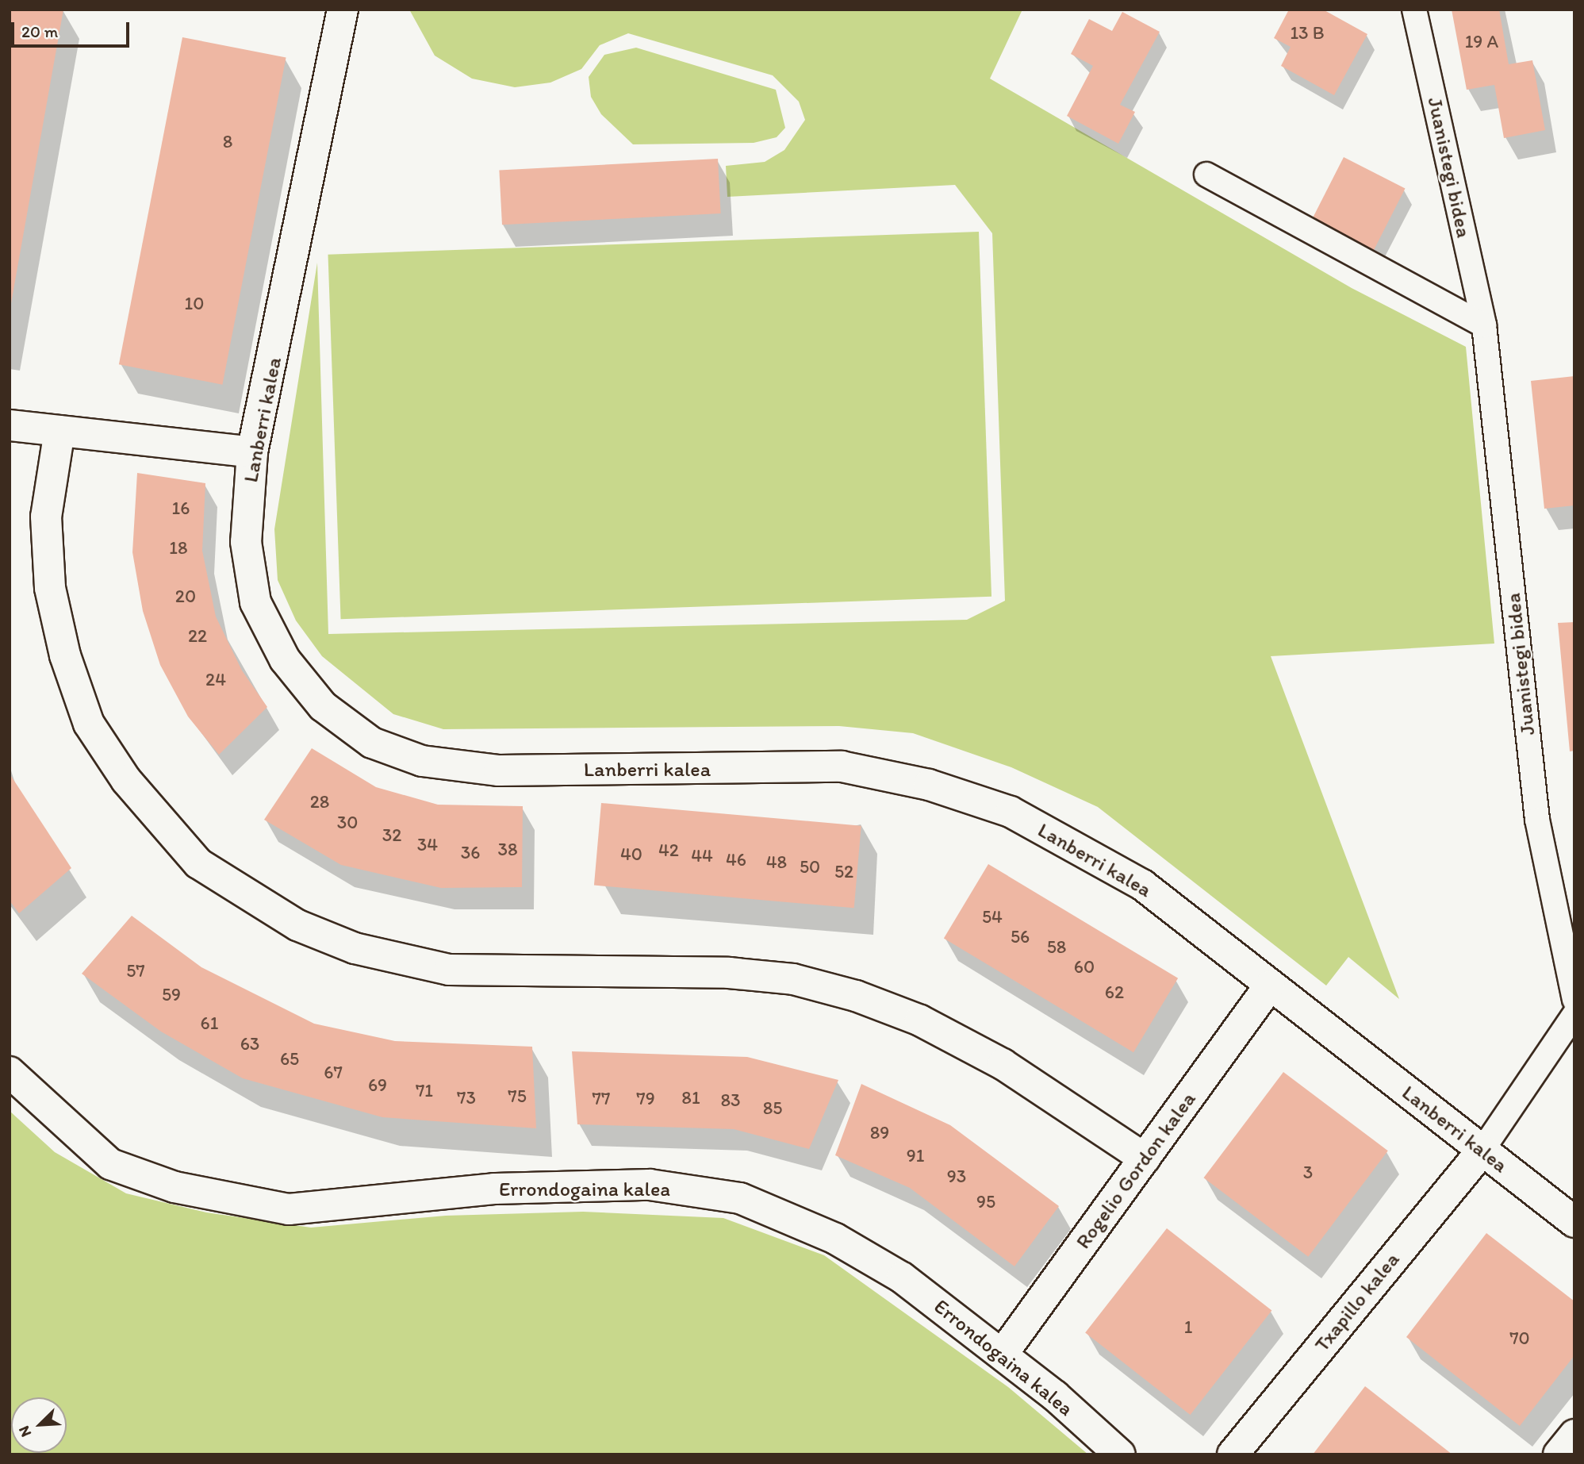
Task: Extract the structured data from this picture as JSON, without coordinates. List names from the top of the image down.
{
  "streets": {
    "street": [
      "Lanberri kalea",
      "Rogelio Gordon kalea",
      "Errondogaina kalea",
      "Txapillo kalea"
    ],
    "lane": ["Juanistegi bidea"]
  },
  "crossings": [
    ["Lanberri kalea", "Rogelio Gordon kalea"],
    ["Lanberri kalea", "Txapillo kalea"],
    ["Rogelio Gordon kalea", "Errondogaina kalea"]
  ],
  "house_numbers": [
    "13 B",
    "19 A",
    "8",
    "10",
    "16",
    "18",
    "20",
    "22",
    "24",
    "28",
    "30",
    "32",
    "34",
    "38",
    "42",
    "36",
    "40",
    "44",
    "46",
    "48",
    "50",
    "52",
    "54",
    "56",
    "58",
    "60",
    "57",
    "62",
    "59",
    "61",
    "63",
    "65",
    "67",
    "69",
    "71",
    "75",
    "73",
    "81",
    "77",
    "79",
    "83",
    "85",
    "89",
    "91",
    "3",
    "93",
    "95",
    "1",
    "70"
  ],
  "scale_bar": "20 m",
  "north": "bottom left"
}
